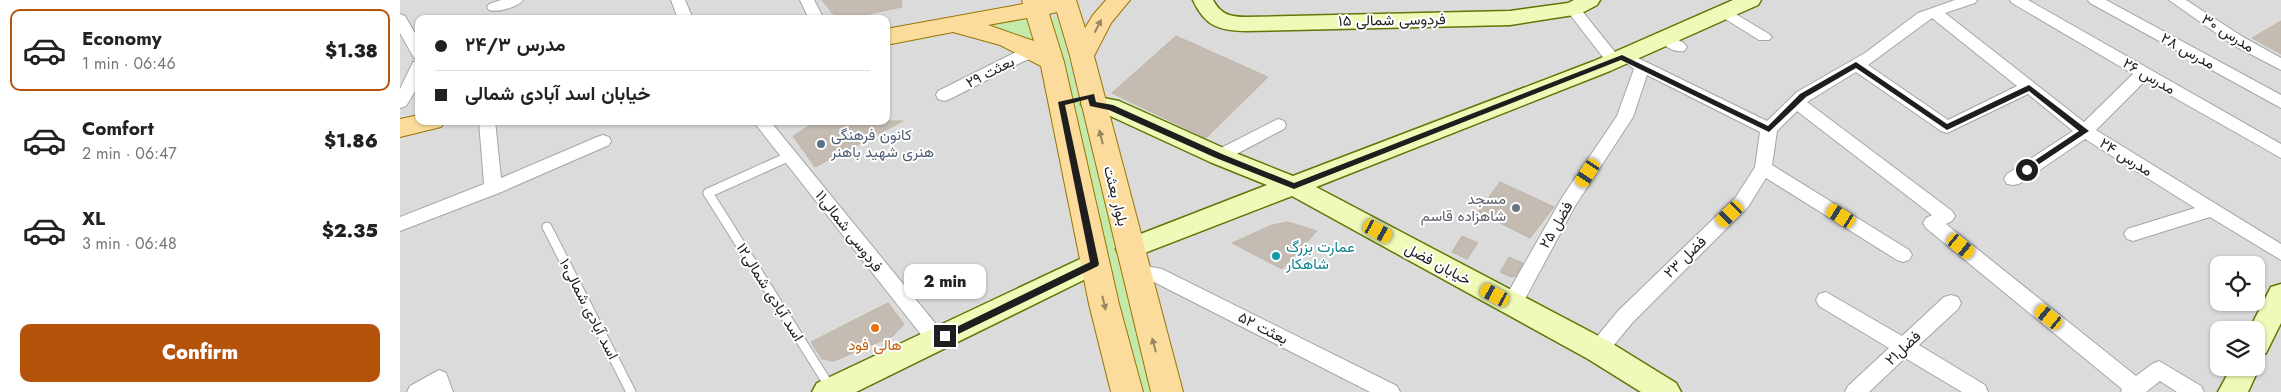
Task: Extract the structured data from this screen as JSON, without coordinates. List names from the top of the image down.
{
  "streets": {
    "main road": ["بلوار بعثت"],
    "street": [
      "فردوسی شمالی ۱۵",
      "مدرس ۳۰",
      "مدرس ۲۸",
      "بعثت ۲۹",
      "مدرس ۲۶",
      "مدرس ۲۴",
      "فضل ۲۵",
      "فردوسی شمالی۱۱",
      "فضل ۲۳",
      "خیابان فضل",
      "بعثت ۵۲",
      "فضل۲۱"
    ],
    "lane": ["اسد آبادی شمالی۱۲", "اسد آبادی شمالی۱۰"]
  },
  "crossings": [
    ["بلوار بعثت", "خیابان فضل"],
    ["بلوار بعثت", "بعثت ۵۲"],
    ["فضل ۲۵", "خیابان فضل"],
    ["فردوسی شمالی۱۱", "اسد آبادی شمالی۱۲"],
    ["فضل ۲۳", "خیابان فضل"]
  ],
  "places": [
    "کانون فرهنگی هنری شهید باهنر",
    "مسجد شاهزاده قاسم",
    "عمارت بزرگ شاهکار",
    "هالی فود"
  ],
  "page": {
    "list": [
      {
        "name": "Economy",
        "note": "1 min · 06:46",
        "value": "$1.38"
      },
      {
        "name": "Comfort",
        "note": "2 min · 06:47",
        "value": "$1.86"
      },
      {
        "name": "XL",
        "note": "3 min · 06:48",
        "value": "$2.35"
      }
    ],
    "banner": ["مدرس ۲۴/۳", "خیابان اسد آبادی شمالی"],
    "bubble": "2 min",
    "buttons": "Confirm"
  }
}
